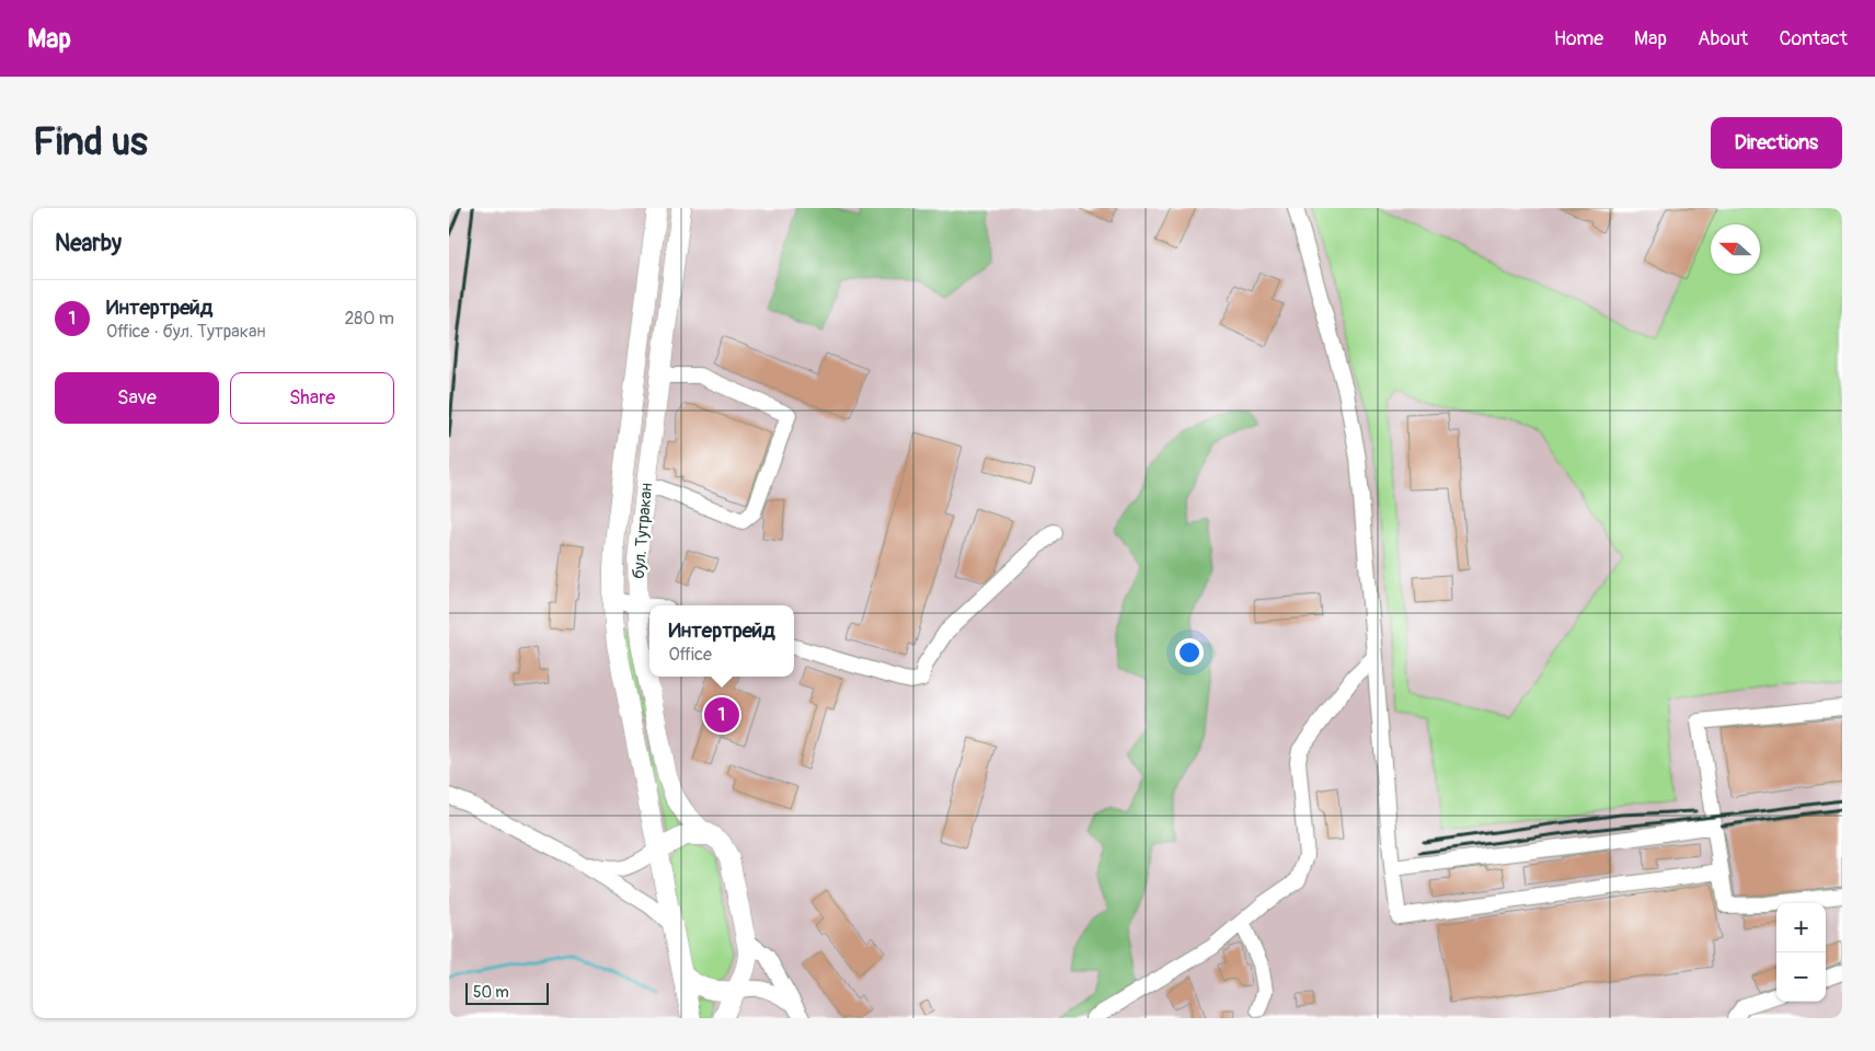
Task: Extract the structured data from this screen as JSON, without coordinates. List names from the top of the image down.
{
  "streets": {
    "main road": ["бул. Тутракан"]
  },
  "scale_bar": "50 m",
  "north": "left",
  "page": {
    "header": "Map",
    "nav": [
      "Home",
      "Map",
      "About",
      "Contact"
    ],
    "buttons": [
      "Directions",
      ["Save", "Share"]
    ],
    "title": "Find us",
    "heading": "Nearby",
    "list": [
      {
        "mark": "1",
        "name": "Интертрейд",
        "note": "Office · бул. Тутракан",
        "value": "280 m"
      }
    ],
    "popup": ["Интертрейд", "Office"],
    "pins": "1",
    "map_buttons": ["+", "−"],
    "scale": "50 m"
  }
}
